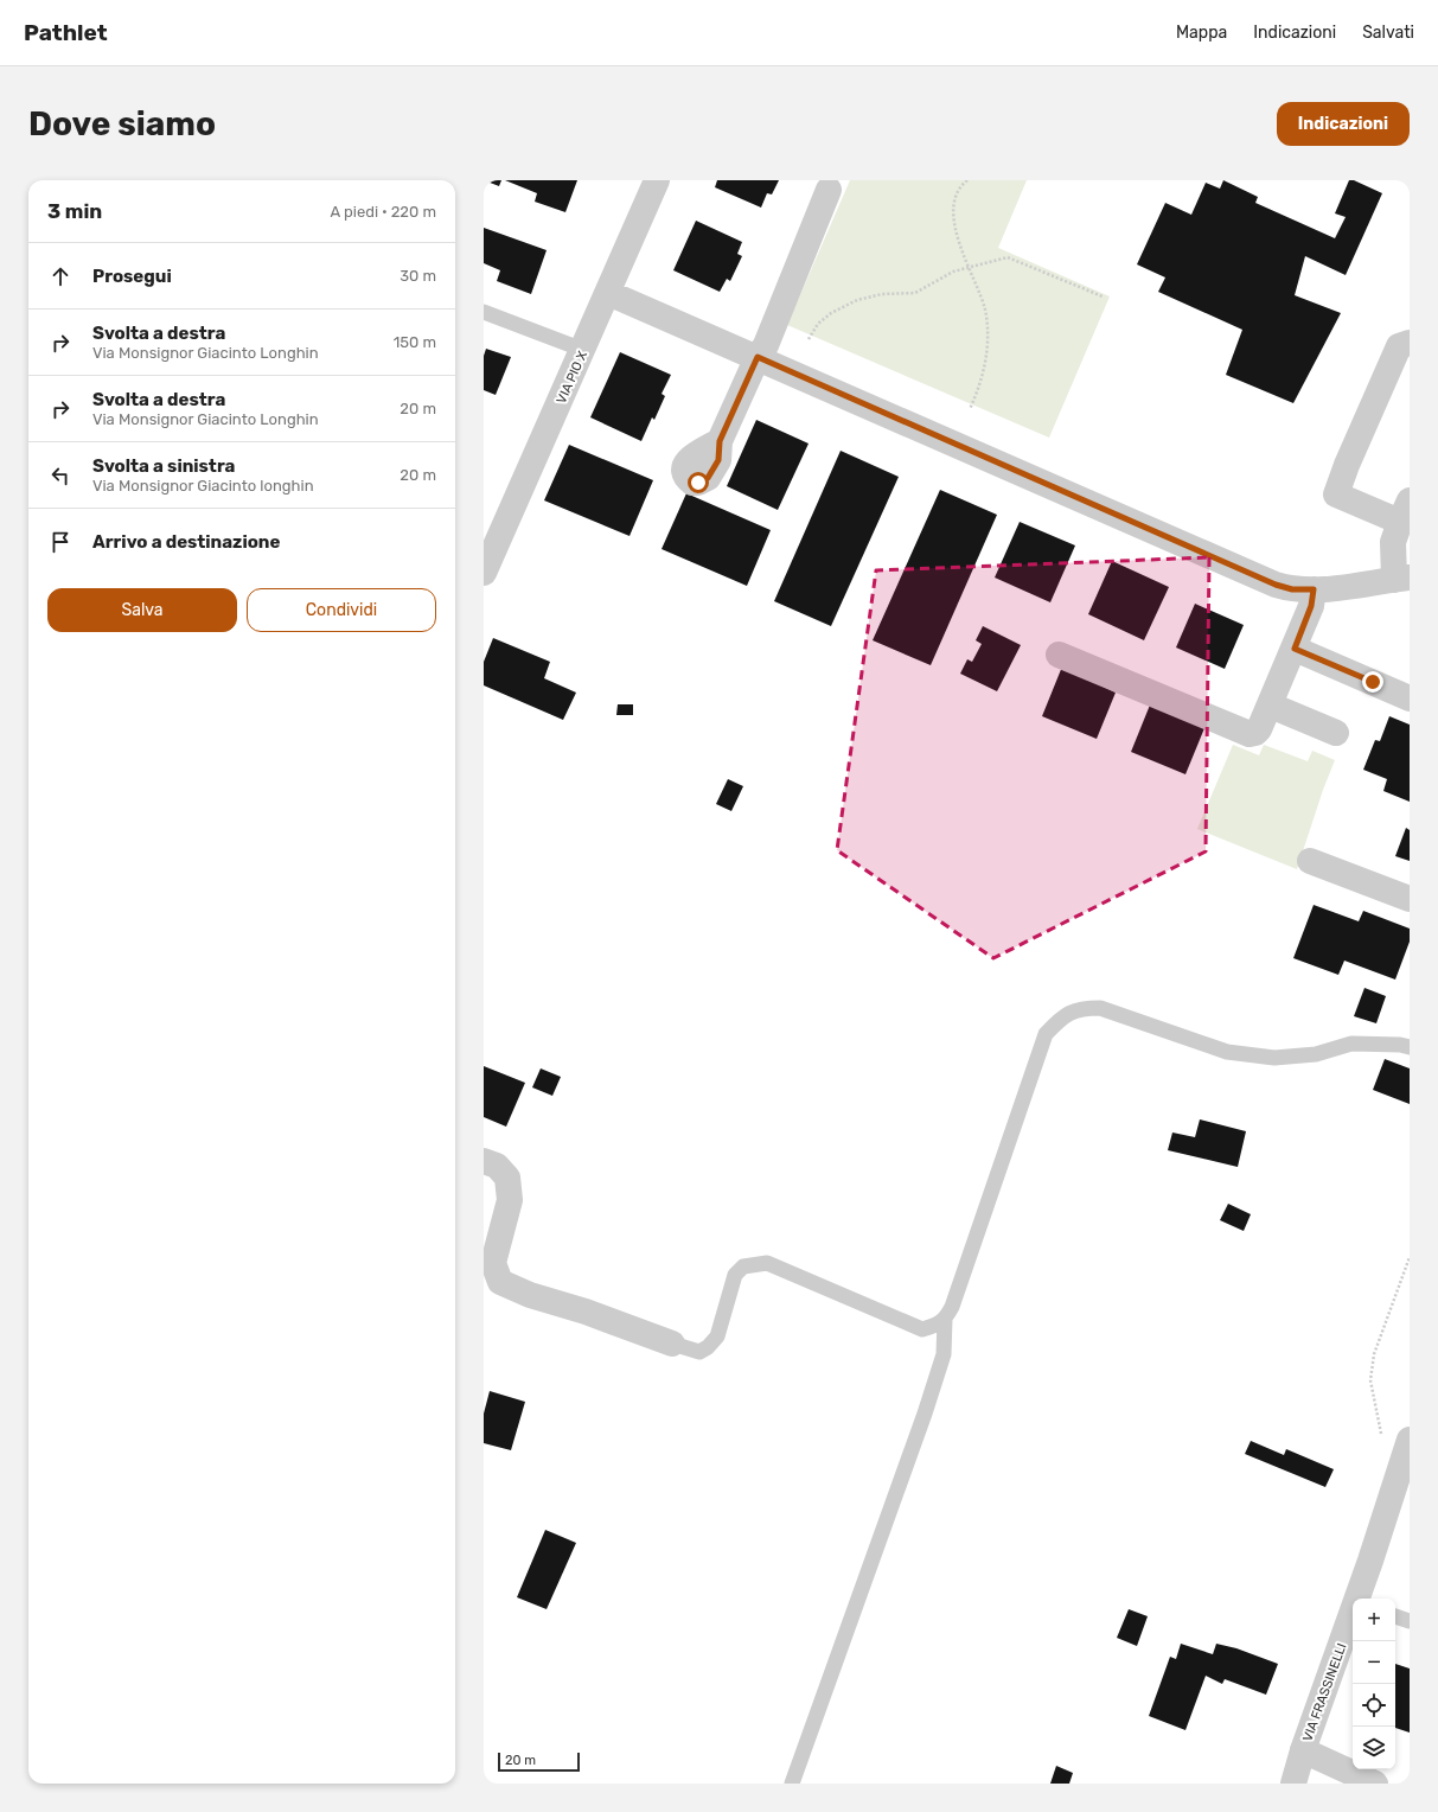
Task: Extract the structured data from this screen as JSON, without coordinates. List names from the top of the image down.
{
  "streets": {
    "street": ["VIA PIO X", "VIA FRASSINELLI"]
  },
  "scale_bar": "20 m",
  "page": {
    "header": "Pathlet",
    "nav": ["Mappa", "Indicazioni", "Salvati"],
    "buttons": [
      "Indicazioni",
      ["Salva", "Condividi"]
    ],
    "title": "Dove siamo",
    "heading": ["3 min", "A piedi · 220 m"],
    "list": [
      ["Prosegui", "30 m"],
      ["Svolta a destra", "Via Monsignor Giacinto Longhin", "150 m"],
      ["Svolta a destra", "Via Monsignor Giacinto Longhin", "20 m"],
      ["Svolta a sinistra", "Via Monsignor Giacinto longhin", "20 m"],
      "Arrivo a destinazione"
    ],
    "map_buttons": ["+", "−"],
    "scale": "20 m"
  }
}
